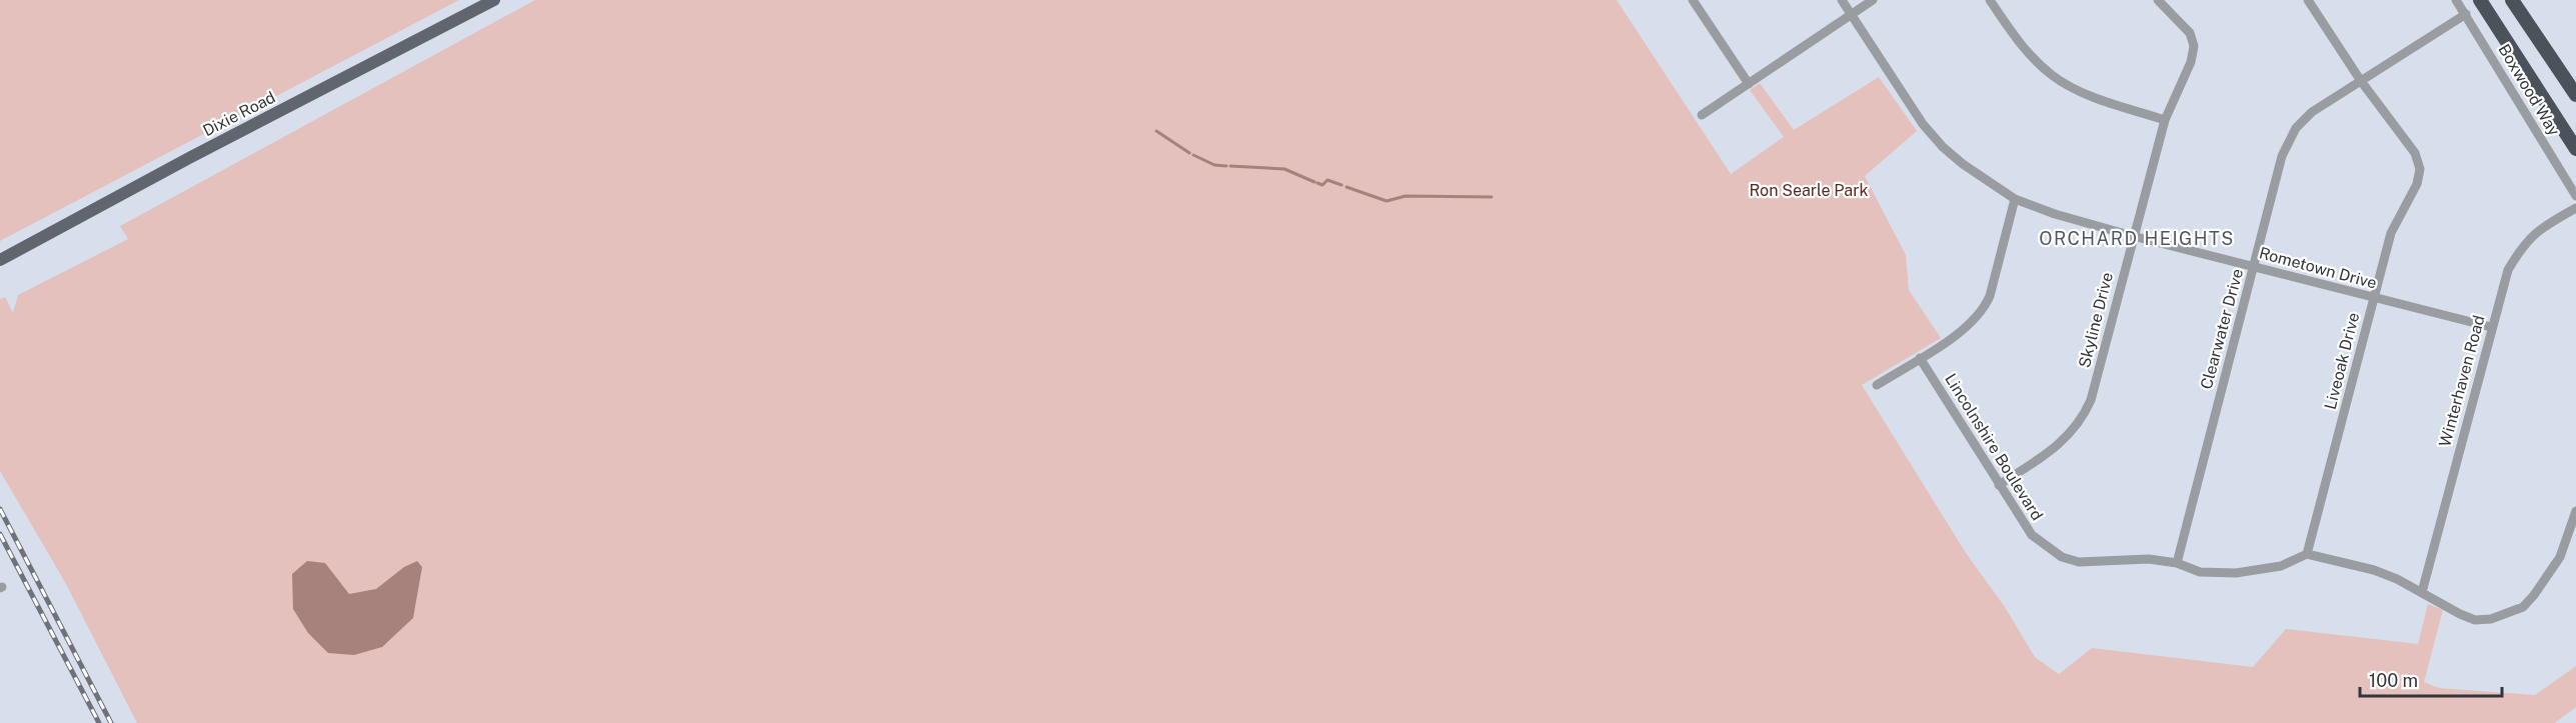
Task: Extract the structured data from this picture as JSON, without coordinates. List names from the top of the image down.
{
  "streets": {
    "main road": ["Dixie Road"],
    "street": [
      "Boxwood Way",
      "Rometown Drive",
      "Skyline Drive",
      "Clearwater Drive",
      "Liveoak Drive",
      "Winterhaven Road",
      "Lincolnshire Boulevard"
    ]
  },
  "crossings": [
    ["Boxwood Way", "Clearwater Drive"],
    ["Rometown Drive", "Skyline Drive"],
    ["Rometown Drive", "Clearwater Drive"],
    ["Rometown Drive", "Liveoak Drive"],
    ["Rometown Drive", "Winterhaven Road"],
    ["Skyline Drive", "Lincolnshire Boulevard"],
    ["Clearwater Drive", "Liveoak Drive"],
    ["Clearwater Drive", "Lincolnshire Boulevard"],
    ["Liveoak Drive", "Lincolnshire Boulevard"]
  ],
  "districts": ["ORCHARD HEIGHTS"],
  "parks": ["Ron Searle Park"],
  "scale_bar": "100 m"
}
